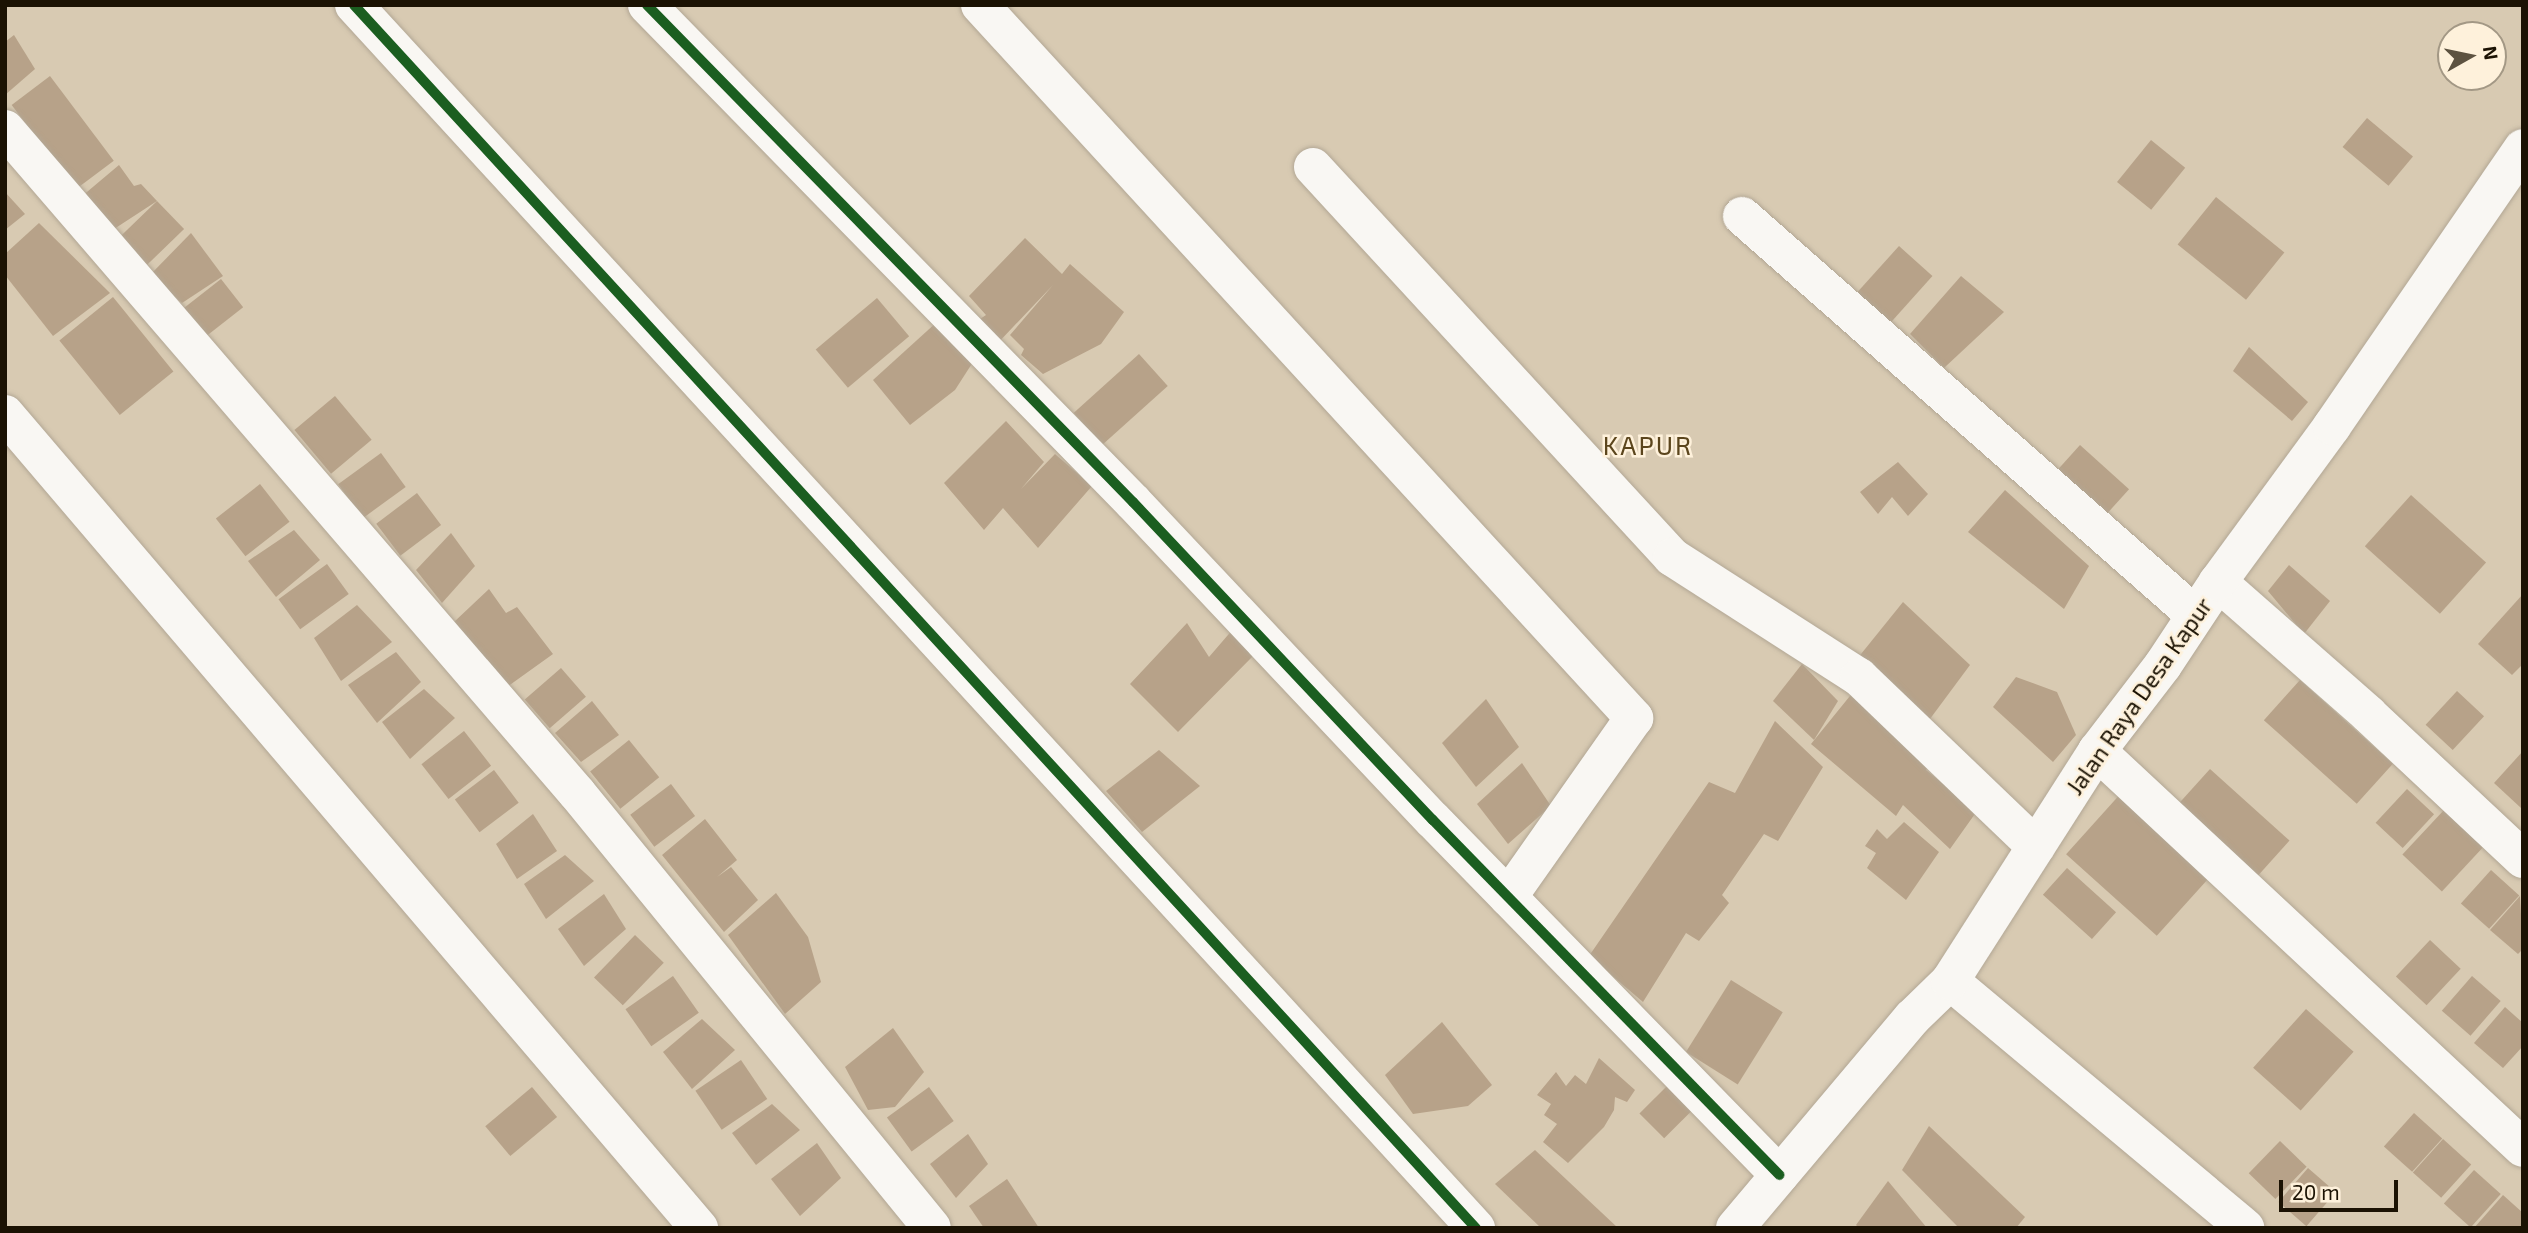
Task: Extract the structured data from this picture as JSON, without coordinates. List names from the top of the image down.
{
  "streets": {
    "street": ["Jalan Raya Desa Kapur"]
  },
  "districts": ["KAPUR"],
  "scale_bar": "20 m",
  "north": "right"
}
